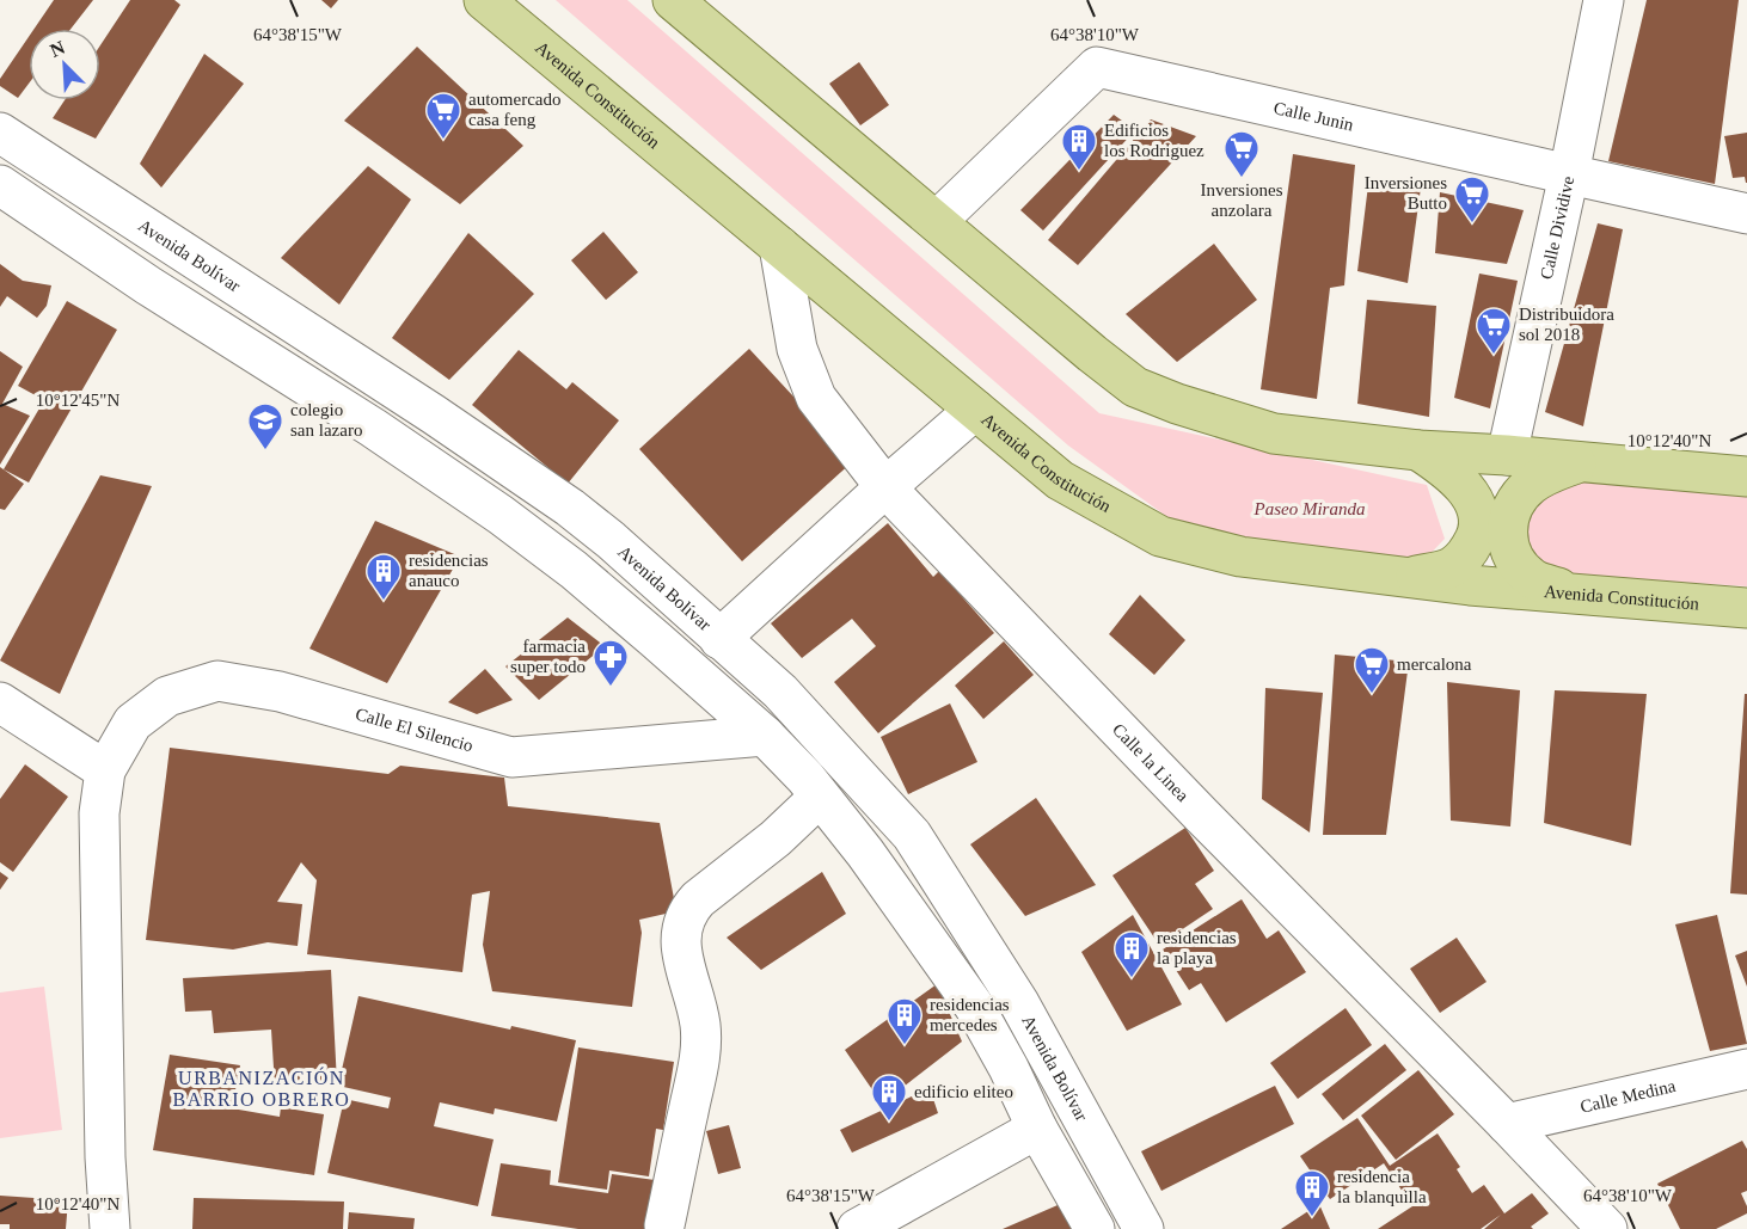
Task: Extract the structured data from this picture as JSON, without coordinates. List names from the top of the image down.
{
  "streets": {
    "main road": ["Avenida Constitución"],
    "street": [
      "Calle Junin",
      "Calle Dividive",
      "Avenida Bolívar",
      "Calle El Silencio",
      "Calle la Linea",
      "Calle Medina"
    ]
  },
  "crossings": [
    ["Avenida Constitución", "Calle la Linea"],
    ["Calle Junin", "Calle Dividive"],
    ["Calle la Linea", "Calle Medina"]
  ],
  "districts": ["URBANIZACIÓN BARRIO OBRERO"],
  "parks": ["Paseo Miranda"],
  "places": {
    "supermarket": [
      "automercado casa feng",
      "Inversiones anzolara",
      "Inversiones Butto",
      "Distribuidora sol 2018",
      "mercalona"
    ],
    "building": [
      "Edificios los Rodriguez",
      "residencias anauco",
      "residencias la playa",
      "residencias mercedes",
      "edificio eliteo",
      "residencia la blanquilla"
    ],
    "school or university": ["colegio san lazaro"],
    "pharmacy": ["farmacia super todo"]
  },
  "north": "top left",
  "coordinates": [
    "64°38'10\"W",
    "64°38'15\"W",
    "10°12'45\"N",
    "10°12'40\"N"
  ]
}
